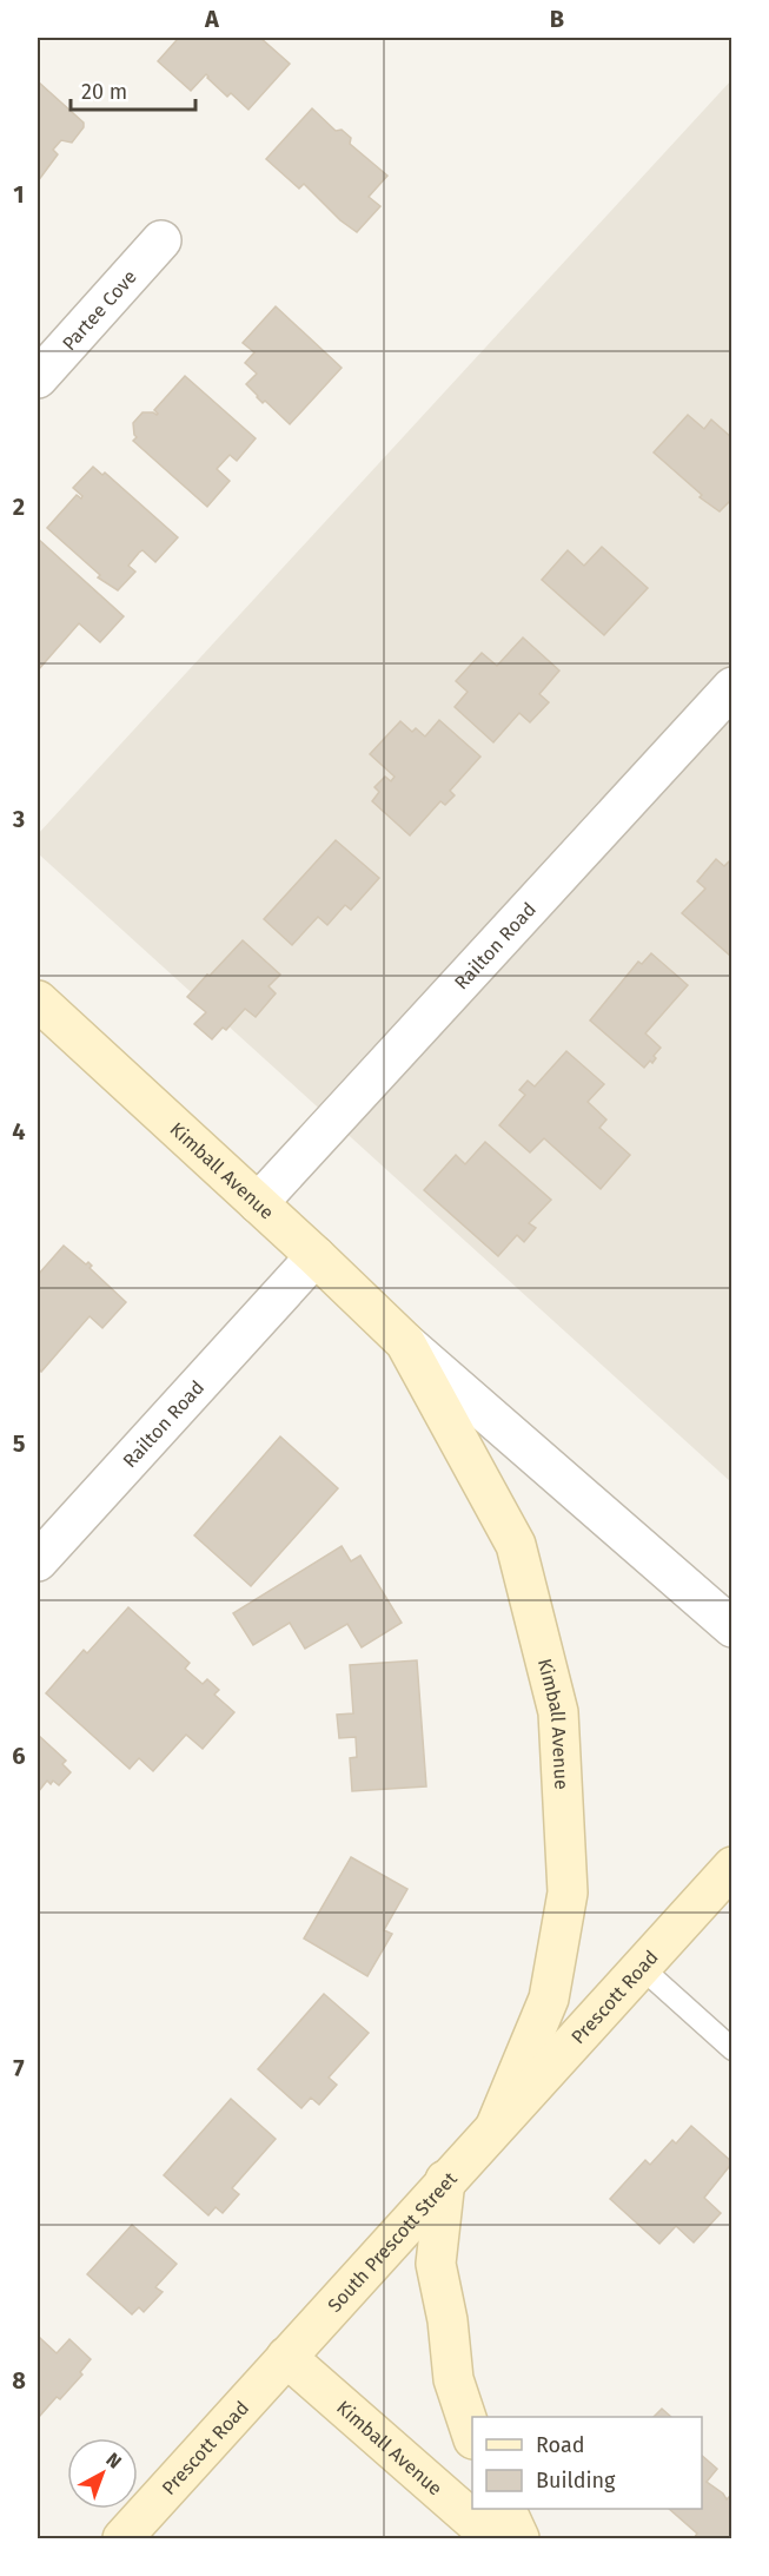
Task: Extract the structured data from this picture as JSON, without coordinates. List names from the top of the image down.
{
  "streets": {
    "main road": ["Kimball Avenue", "Prescott Road", "South Prescott Street"],
    "street": ["Partee Cove", "Railton Road"]
  },
  "crossings": [
    ["Railton Road", "Kimball Avenue"],
    ["Kimball Avenue", "Prescott Road"],
    ["Kimball Avenue", "South Prescott Street"],
    ["Prescott Road", "South Prescott Street"]
  ],
  "legend": ["Road", "Building"],
  "scale_bar": "20 m",
  "north": "top right",
  "grid": {
    "columns": ["A", "B"],
    "rows": [
      "1",
      "2",
      "3",
      "4",
      "5",
      "6",
      "7",
      "8"
    ]
  }
}
